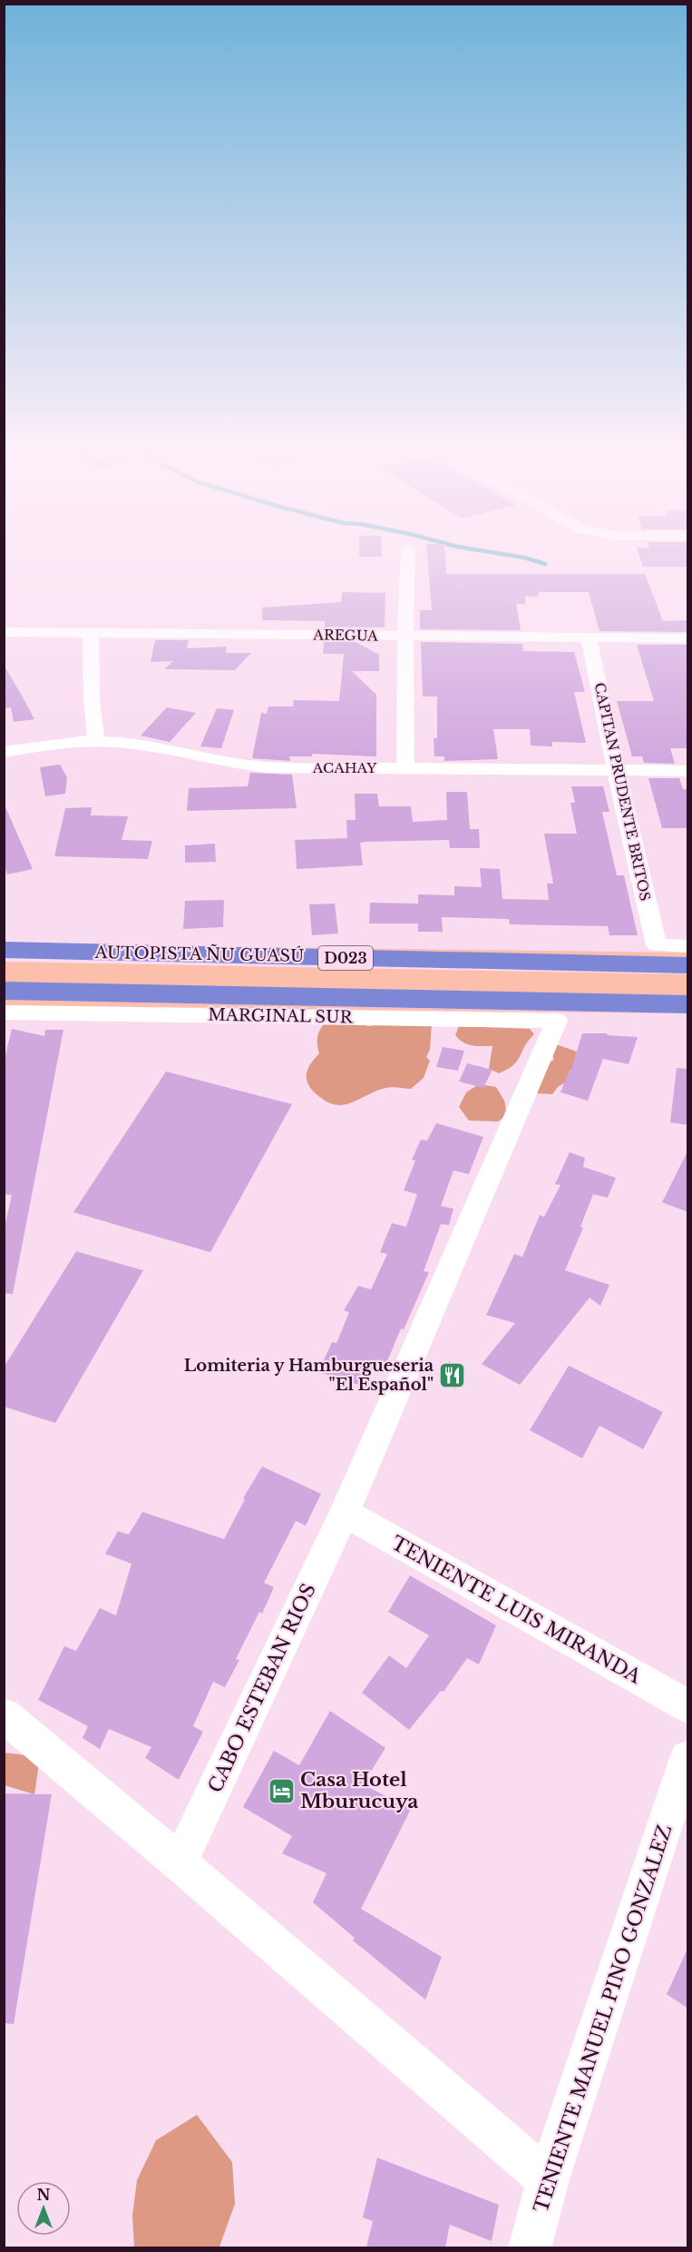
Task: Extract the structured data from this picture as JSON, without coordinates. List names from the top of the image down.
{
  "streets": {
    "highway": ["AUTOPISTA ÑU GUASÚ", "D023"],
    "street": [
      "AREGUA",
      "ACAHAY",
      "CAPITAN PRUDENTE BRITOS",
      "MARGINAL SUR",
      "TENIENTE LUIS MIRANDA",
      "CABO ESTEBAN RIOS",
      "TENIENTE MANUEL PINO GONZALEZ"
    ]
  },
  "crossings": [
    ["AREGUA", "CAPITAN PRUDENTE BRITOS"],
    ["ACAHAY", "CAPITAN PRUDENTE BRITOS"],
    ["MARGINAL SUR", "CABO ESTEBAN RIOS"],
    ["TENIENTE LUIS MIRANDA", "CABO ESTEBAN RIOS"]
  ],
  "places": {
    "restaurant": ["Lomiteria y Hamburgueseria \"El Español\""],
    "hotel": ["Casa Hotel Mburucuya"]
  },
  "north": "top"
}
